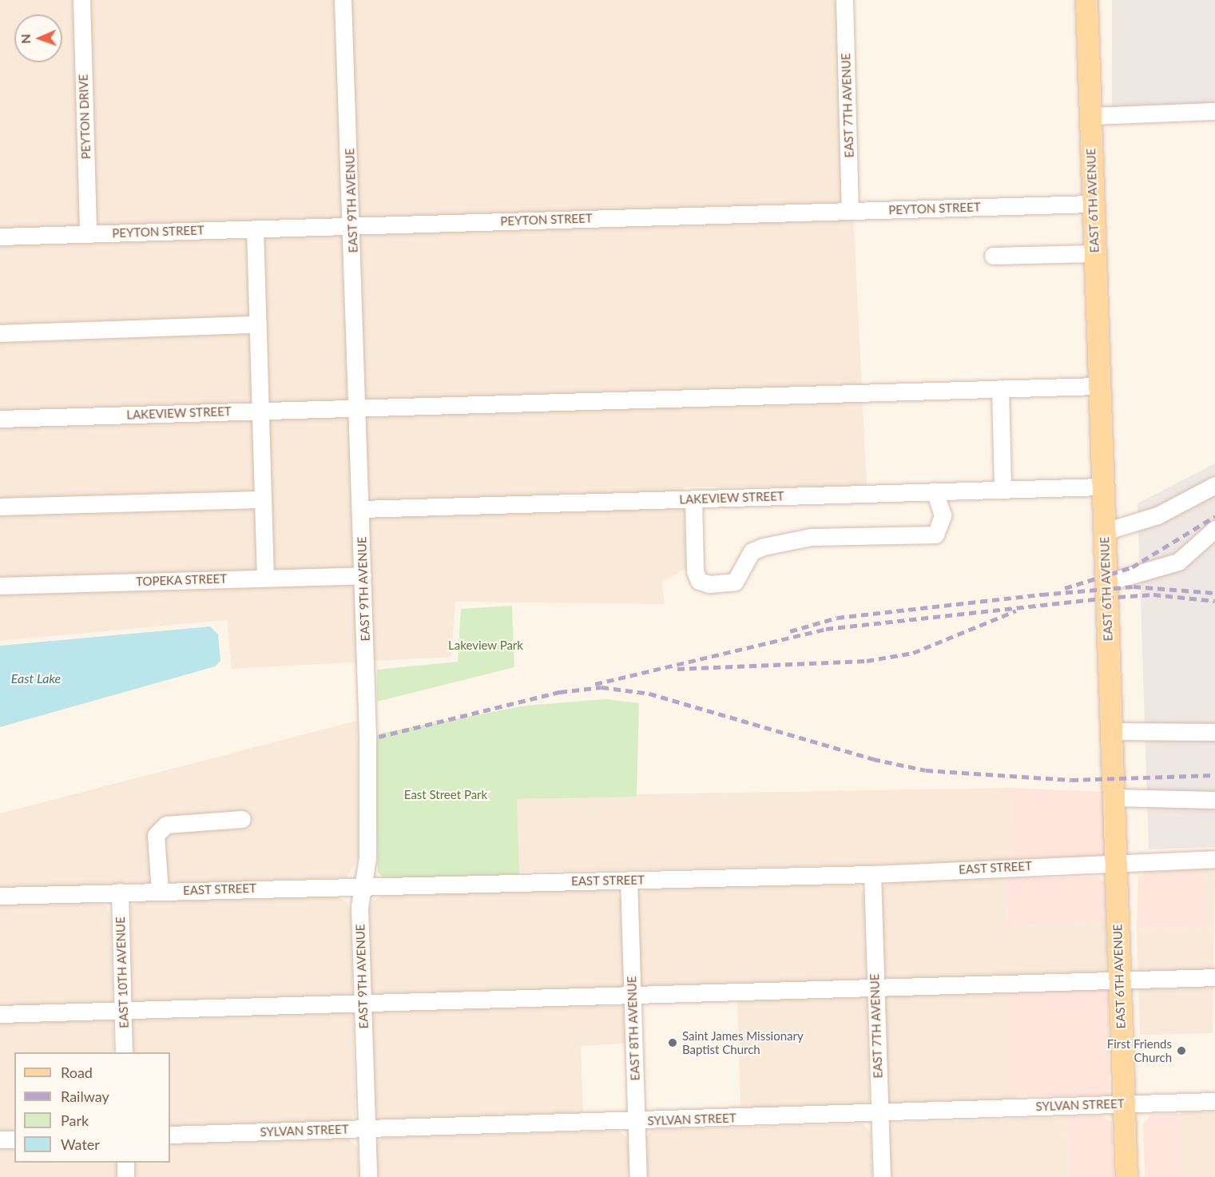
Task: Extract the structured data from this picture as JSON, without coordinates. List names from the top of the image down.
{
  "streets": {
    "main road": ["EAST 6TH AVENUE"],
    "street": [
      "EAST 7TH AVENUE",
      "PEYTON DRIVE",
      "EAST 9TH AVENUE",
      "PEYTON STREET",
      "LAKEVIEW STREET",
      "TOPEKA STREET",
      "EAST STREET",
      "EAST 10TH AVENUE",
      "EAST 8TH AVENUE",
      "SYLVAN STREET"
    ]
  },
  "crossings": [
    ["EAST 7TH AVENUE", "PEYTON STREET"],
    ["EAST 7TH AVENUE", "EAST STREET"],
    ["EAST 7TH AVENUE", "SYLVAN STREET"],
    ["PEYTON DRIVE", "PEYTON STREET"],
    ["EAST 9TH AVENUE", "PEYTON STREET"],
    ["EAST 9TH AVENUE", "LAKEVIEW STREET"],
    ["EAST 9TH AVENUE", "TOPEKA STREET"],
    ["EAST 9TH AVENUE", "EAST STREET"],
    ["EAST 9TH AVENUE", "SYLVAN STREET"],
    ["EAST 6TH AVENUE", "PEYTON STREET"],
    ["EAST 6TH AVENUE", "LAKEVIEW STREET"],
    ["EAST 6TH AVENUE", "EAST STREET"],
    ["EAST 6TH AVENUE", "SYLVAN STREET"],
    ["EAST STREET", "EAST 10TH AVENUE"],
    ["EAST STREET", "EAST 8TH AVENUE"],
    ["EAST 8TH AVENUE", "SYLVAN STREET"]
  ],
  "water": ["East Lake"],
  "parks": ["Lakeview Park", "East Street Park"],
  "places": ["Saint James Missionary Baptist Church", "First Friends Church"],
  "legend": [
    "Road",
    "Railway",
    "Park",
    "Water"
  ],
  "north": "left"
}
